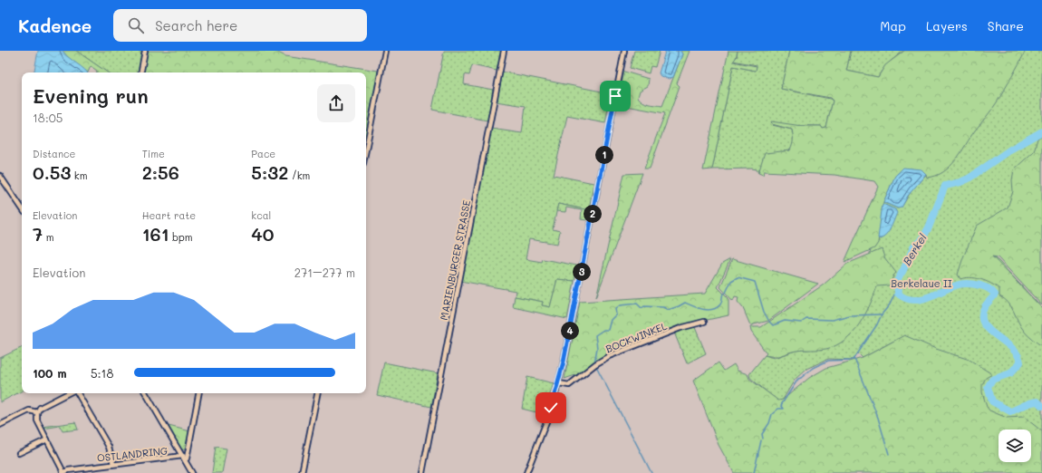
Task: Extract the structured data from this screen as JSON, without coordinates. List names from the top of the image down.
{
  "streets": {
    "street": ["MARIENBURGER STRASSE", "BOCKWINKEL", "OSTLANDRING"]
  },
  "water": ["Berkel"],
  "parks": ["Berkelaue II"],
  "page": {
    "header": "Kadence",
    "search": "Search here",
    "nav": ["Map", "Layers", "Share"],
    "heading": ["Evening run", "18:05"],
    "stats": [
      ["Distance", "0.53 km"],
      ["Time", "2:56"],
      ["Pace", "5:32 /km"],
      ["Elevation", "7 m"],
      ["Heart rate", "161 bpm"],
      ["kcal", "40"]
    ],
    "pins": [
      "1",
      "2",
      "3",
      "4"
    ],
    "chart": ["Elevation", "271–277 m"],
    "list": [
      {
        "name": "100 m",
        "note": "5:18"
      }
    ]
  }
}
